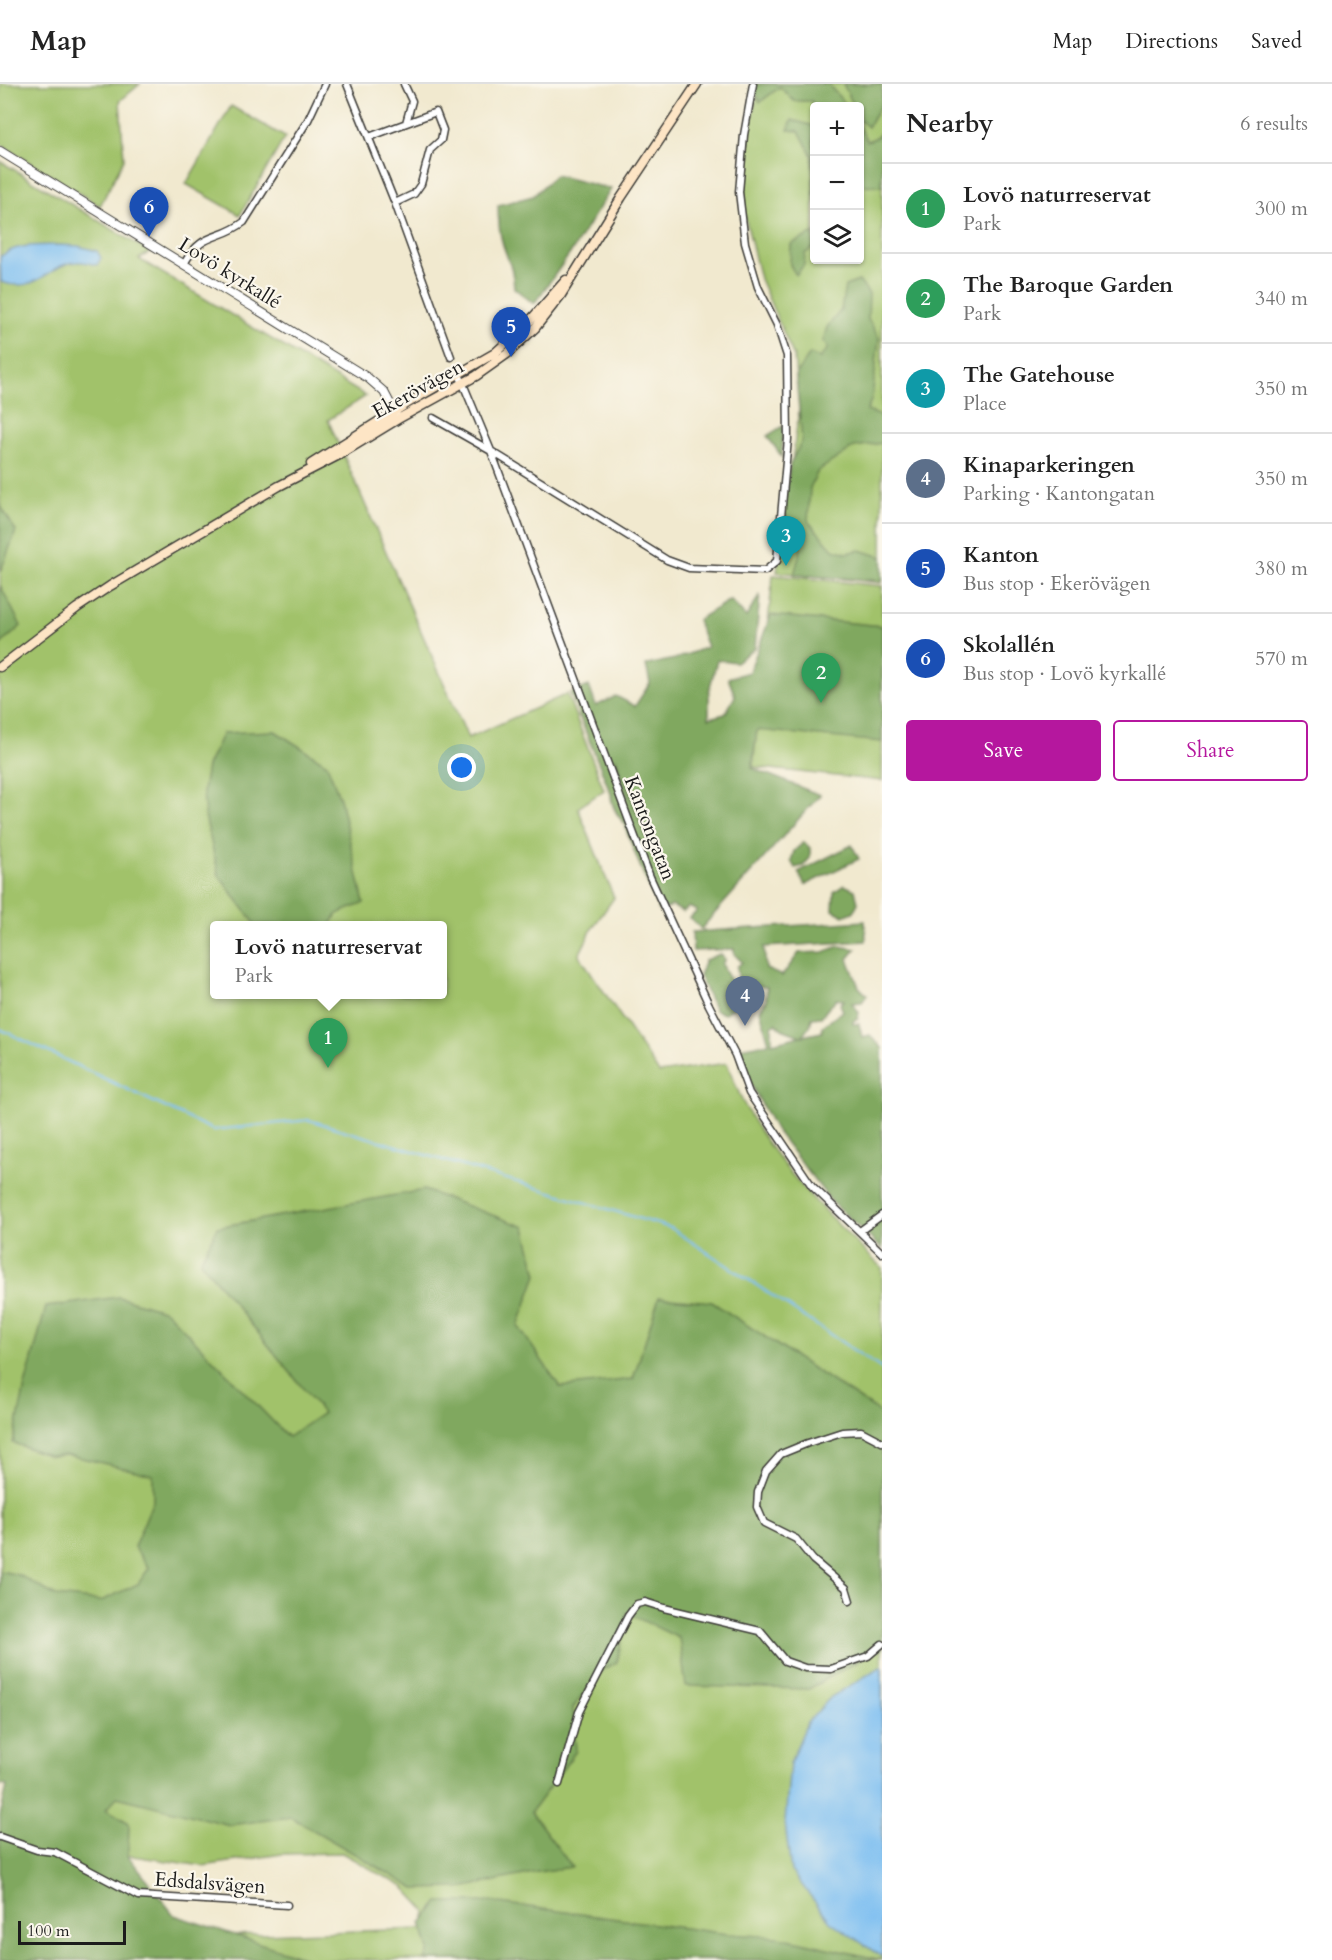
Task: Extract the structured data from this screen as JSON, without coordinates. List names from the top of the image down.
{
  "streets": {
    "main road": ["Ekerövägen"],
    "street": ["Lovö kyrkallé", "Kantongatan", "Edsdalsvägen"]
  },
  "crossings": [
    ["Lovö kyrkallé", "Ekerövägen"],
    ["Ekerövägen", "Kantongatan"]
  ],
  "scale_bar": "100 m",
  "page": {
    "header": "Map",
    "nav": ["Map", "Directions", "Saved"],
    "heading": ["Nearby", "6 results"],
    "map_buttons": ["+", "−"],
    "list": [
      {
        "mark": "1",
        "name": "Lovö naturreservat",
        "note": "Park",
        "value": "300 m"
      },
      {
        "mark": "2",
        "name": "The Baroque Garden",
        "note": "Park",
        "value": "340 m"
      },
      {
        "mark": "3",
        "name": "The Gatehouse",
        "note": "Place",
        "value": "350 m"
      },
      {
        "mark": "4",
        "name": "Kinaparkeringen",
        "note": "Parking · Kantongatan",
        "value": "350 m"
      },
      {
        "mark": "5",
        "name": "Kanton",
        "note": "Bus stop · Ekerövägen",
        "value": "380 m"
      },
      {
        "mark": "6",
        "name": "Skolallén",
        "note": "Bus stop · Lovö kyrkallé",
        "value": "570 m"
      }
    ],
    "pins": [
      "6",
      "5",
      "3",
      "2",
      "4",
      "1"
    ],
    "buttons": ["Save", "Share"],
    "popup": ["Lovö naturreservat", "Park"],
    "scale": "100 m"
  }
}
